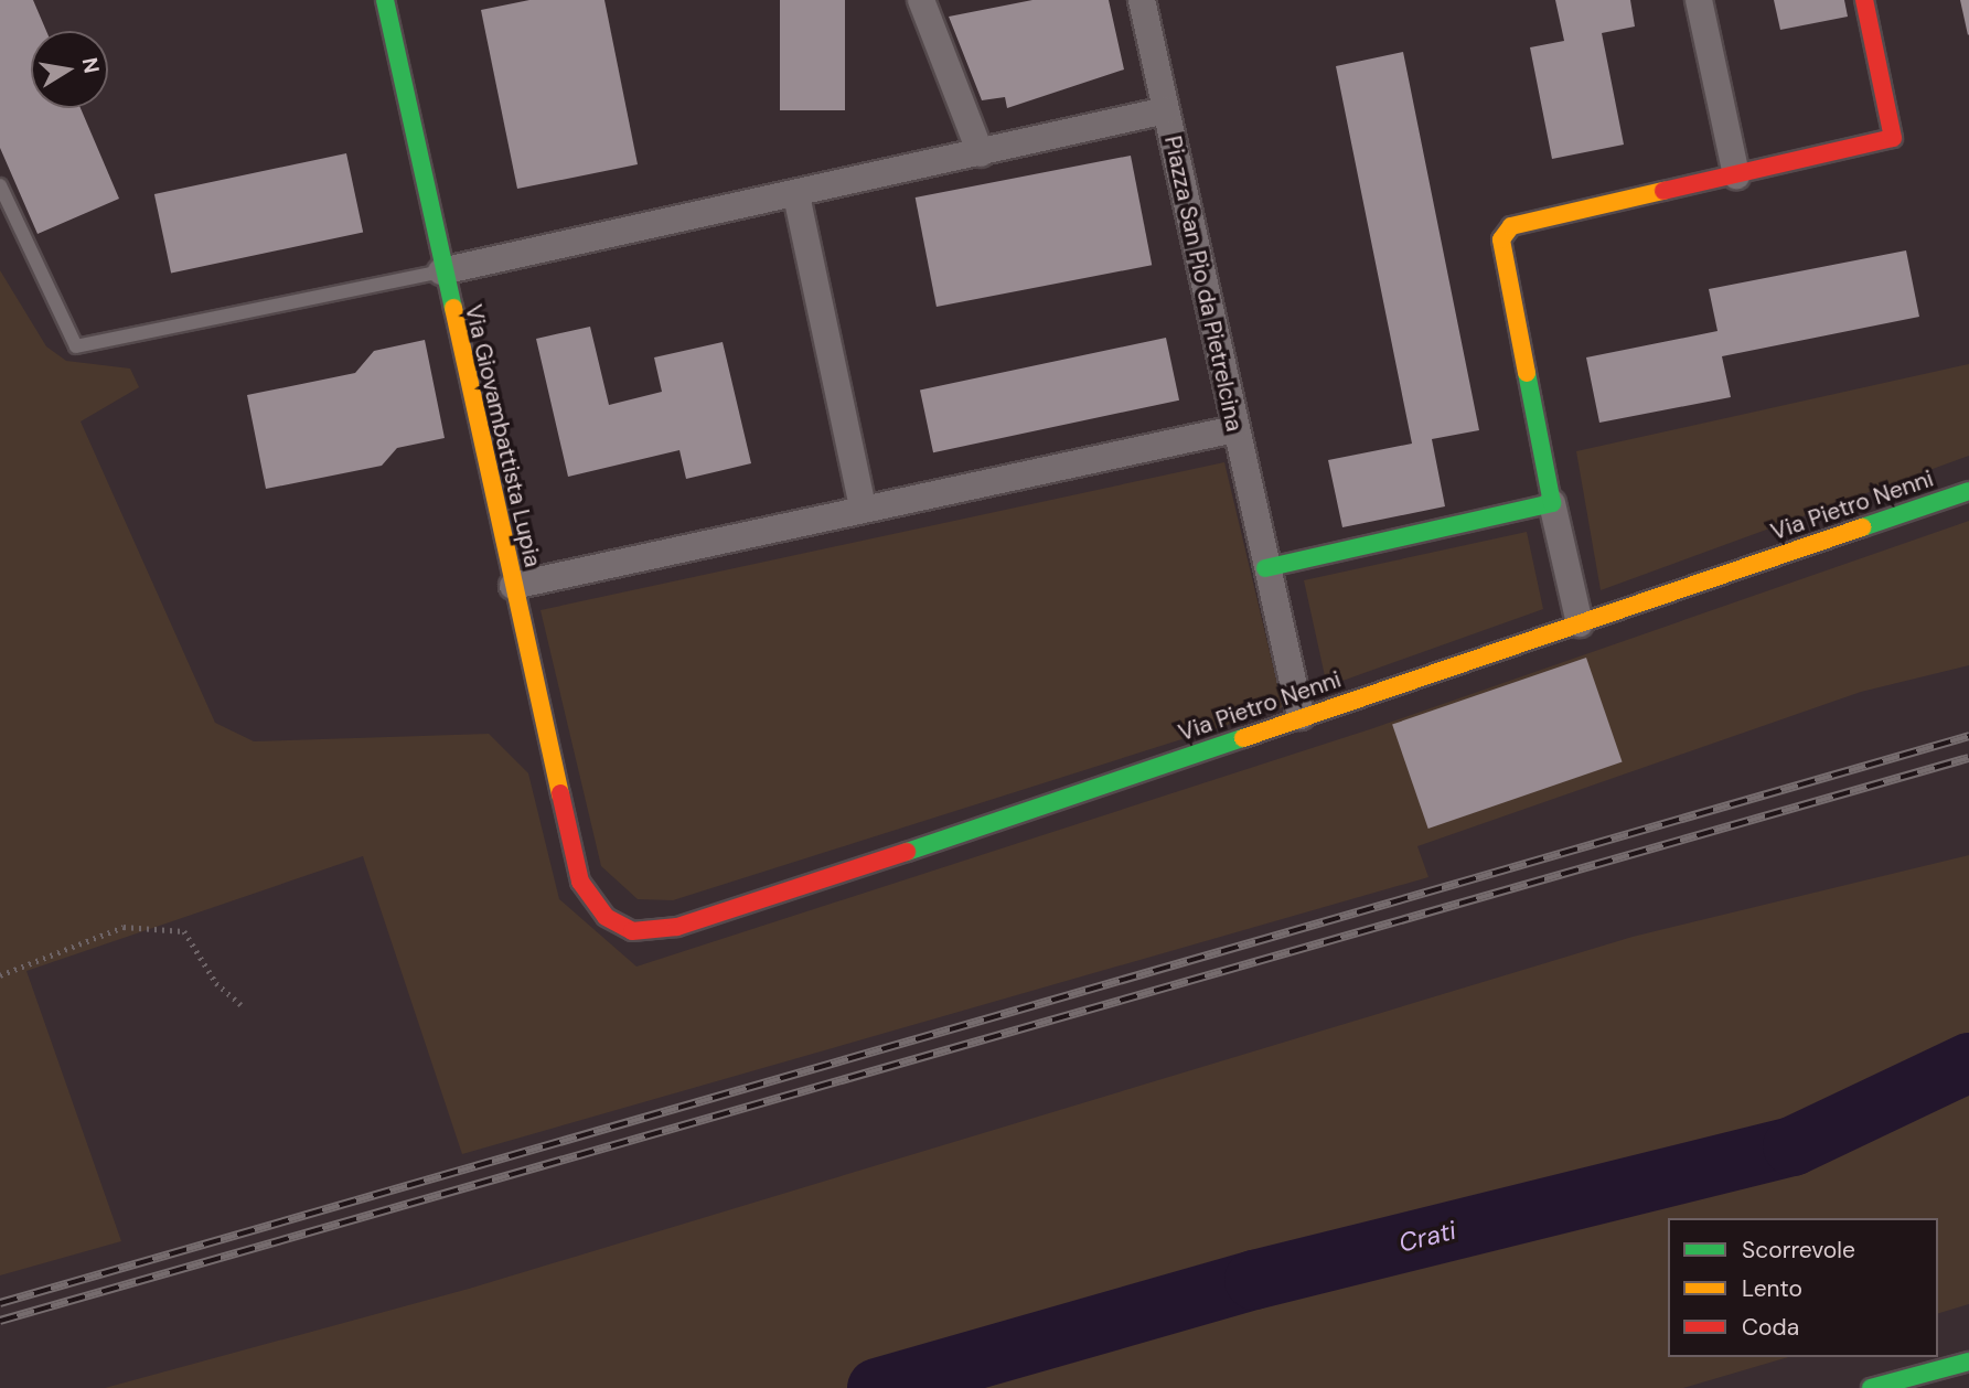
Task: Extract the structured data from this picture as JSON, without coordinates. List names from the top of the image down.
{
  "streets": {
    "street": ["Piazza San Pio da Pietrelcina", "Via Giovambattista Lupia", "Via Pietro Nenni"]
  },
  "crossings": [
    ["Piazza San Pio da Pietrelcina", "Via Pietro Nenni"],
    ["Via Giovambattista Lupia", "Via Pietro Nenni"]
  ],
  "water": ["Crati"],
  "legend": ["Scorrevole", "Lento", "Coda"],
  "north": "right"
}
